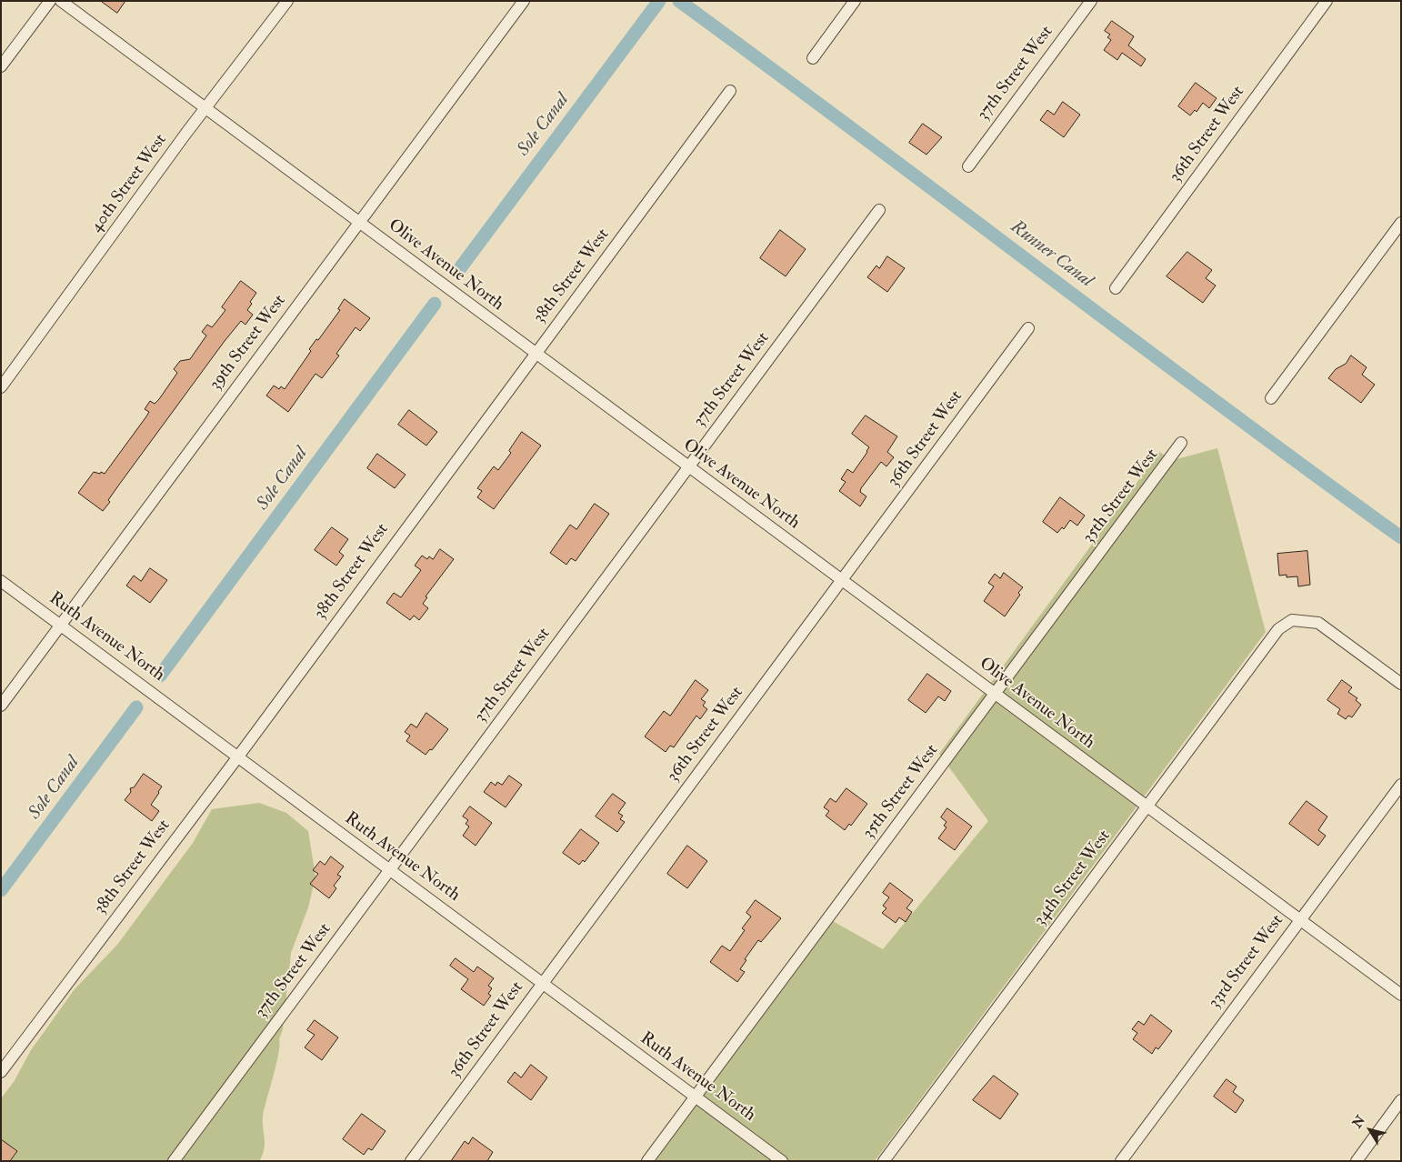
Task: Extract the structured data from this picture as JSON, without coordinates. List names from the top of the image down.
{
  "streets": {
    "street": [
      "37th Street West",
      "36th Street West",
      "40th Street West",
      "Olive Avenue North",
      "38th Street West",
      "39th Street West",
      "35th Street West",
      "Ruth Avenue North",
      "34th Street West",
      "33rd Street West"
    ]
  },
  "crossings": [
    ["37th Street West", "Olive Avenue North"],
    ["37th Street West", "Ruth Avenue North"],
    ["36th Street West", "Olive Avenue North"],
    ["36th Street West", "Ruth Avenue North"],
    ["40th Street West", "Olive Avenue North"],
    ["Olive Avenue North", "38th Street West"],
    ["Olive Avenue North", "39th Street West"],
    ["Olive Avenue North", "35th Street West"],
    ["Olive Avenue North", "34th Street West"],
    ["Olive Avenue North", "33rd Street West"],
    ["38th Street West", "Ruth Avenue North"],
    ["39th Street West", "Ruth Avenue North"],
    ["35th Street West", "Ruth Avenue North"]
  ],
  "water": ["Sole Canal", "Runner Canal"],
  "north": "top left"
}
